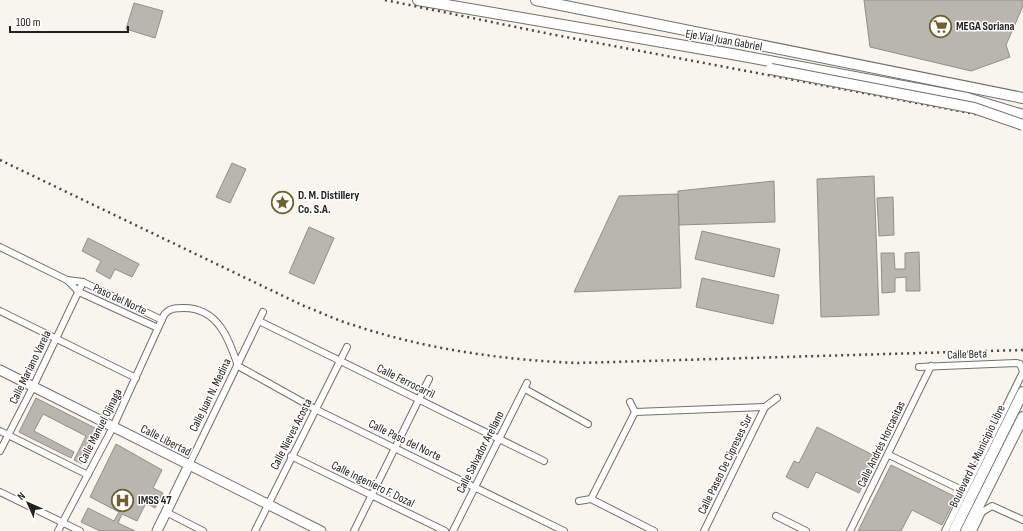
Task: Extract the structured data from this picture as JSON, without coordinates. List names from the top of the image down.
{
  "streets": {
    "main road": ["Eje Vial Juan Gabriel", "Boulevard N. Municipio Libre"],
    "street": [
      "Paso del Norte",
      "Calle Beta",
      "Calle Mariano Varela",
      "Calle Ferrocarril",
      "Calle Juan N. Medina",
      "Calle Manuel Ojinaga",
      "Calle Nieves Acosta",
      "Calle Libertad",
      "Calle Paso del Norte",
      "Calle Andrés Horcasitas",
      "Calle Salvador Arellano",
      "Calle Paseo De Cipreses Sur",
      "Calle Ingeniero F. Dozal"
    ]
  },
  "crossings": [
    ["Paso del Norte", "Calle Mariano Varela"],
    ["Paso del Norte", "Calle Juan N. Medina"],
    ["Paso del Norte", "Calle Manuel Ojinaga"],
    ["Paso del Norte", "Calle Paso del Norte"],
    ["Calle Beta", "Calle Andrés Horcasitas"],
    ["Calle Mariano Varela", "Calle Libertad"],
    ["Calle Ferrocarril", "Calle Juan N. Medina"],
    ["Calle Ferrocarril", "Calle Nieves Acosta"],
    ["Calle Ferrocarril", "Calle Salvador Arellano"],
    ["Calle Juan N. Medina", "Calle Libertad"],
    ["Calle Juan N. Medina", "Calle Paso del Norte"],
    ["Calle Manuel Ojinaga", "Calle Libertad"],
    ["Calle Nieves Acosta", "Calle Libertad"],
    ["Calle Nieves Acosta", "Calle Paso del Norte"],
    ["Calle Nieves Acosta", "Calle Ingeniero F. Dozal"],
    ["Calle Paso del Norte", "Calle Salvador Arellano"]
  ],
  "places": {
    "supermarket": ["MEGA Soriana"],
    "place": ["D. M. Distillery Co. S.A."],
    "hospital": ["IMSS 47"]
  },
  "scale_bar": "100 m",
  "north": "top left"
}
